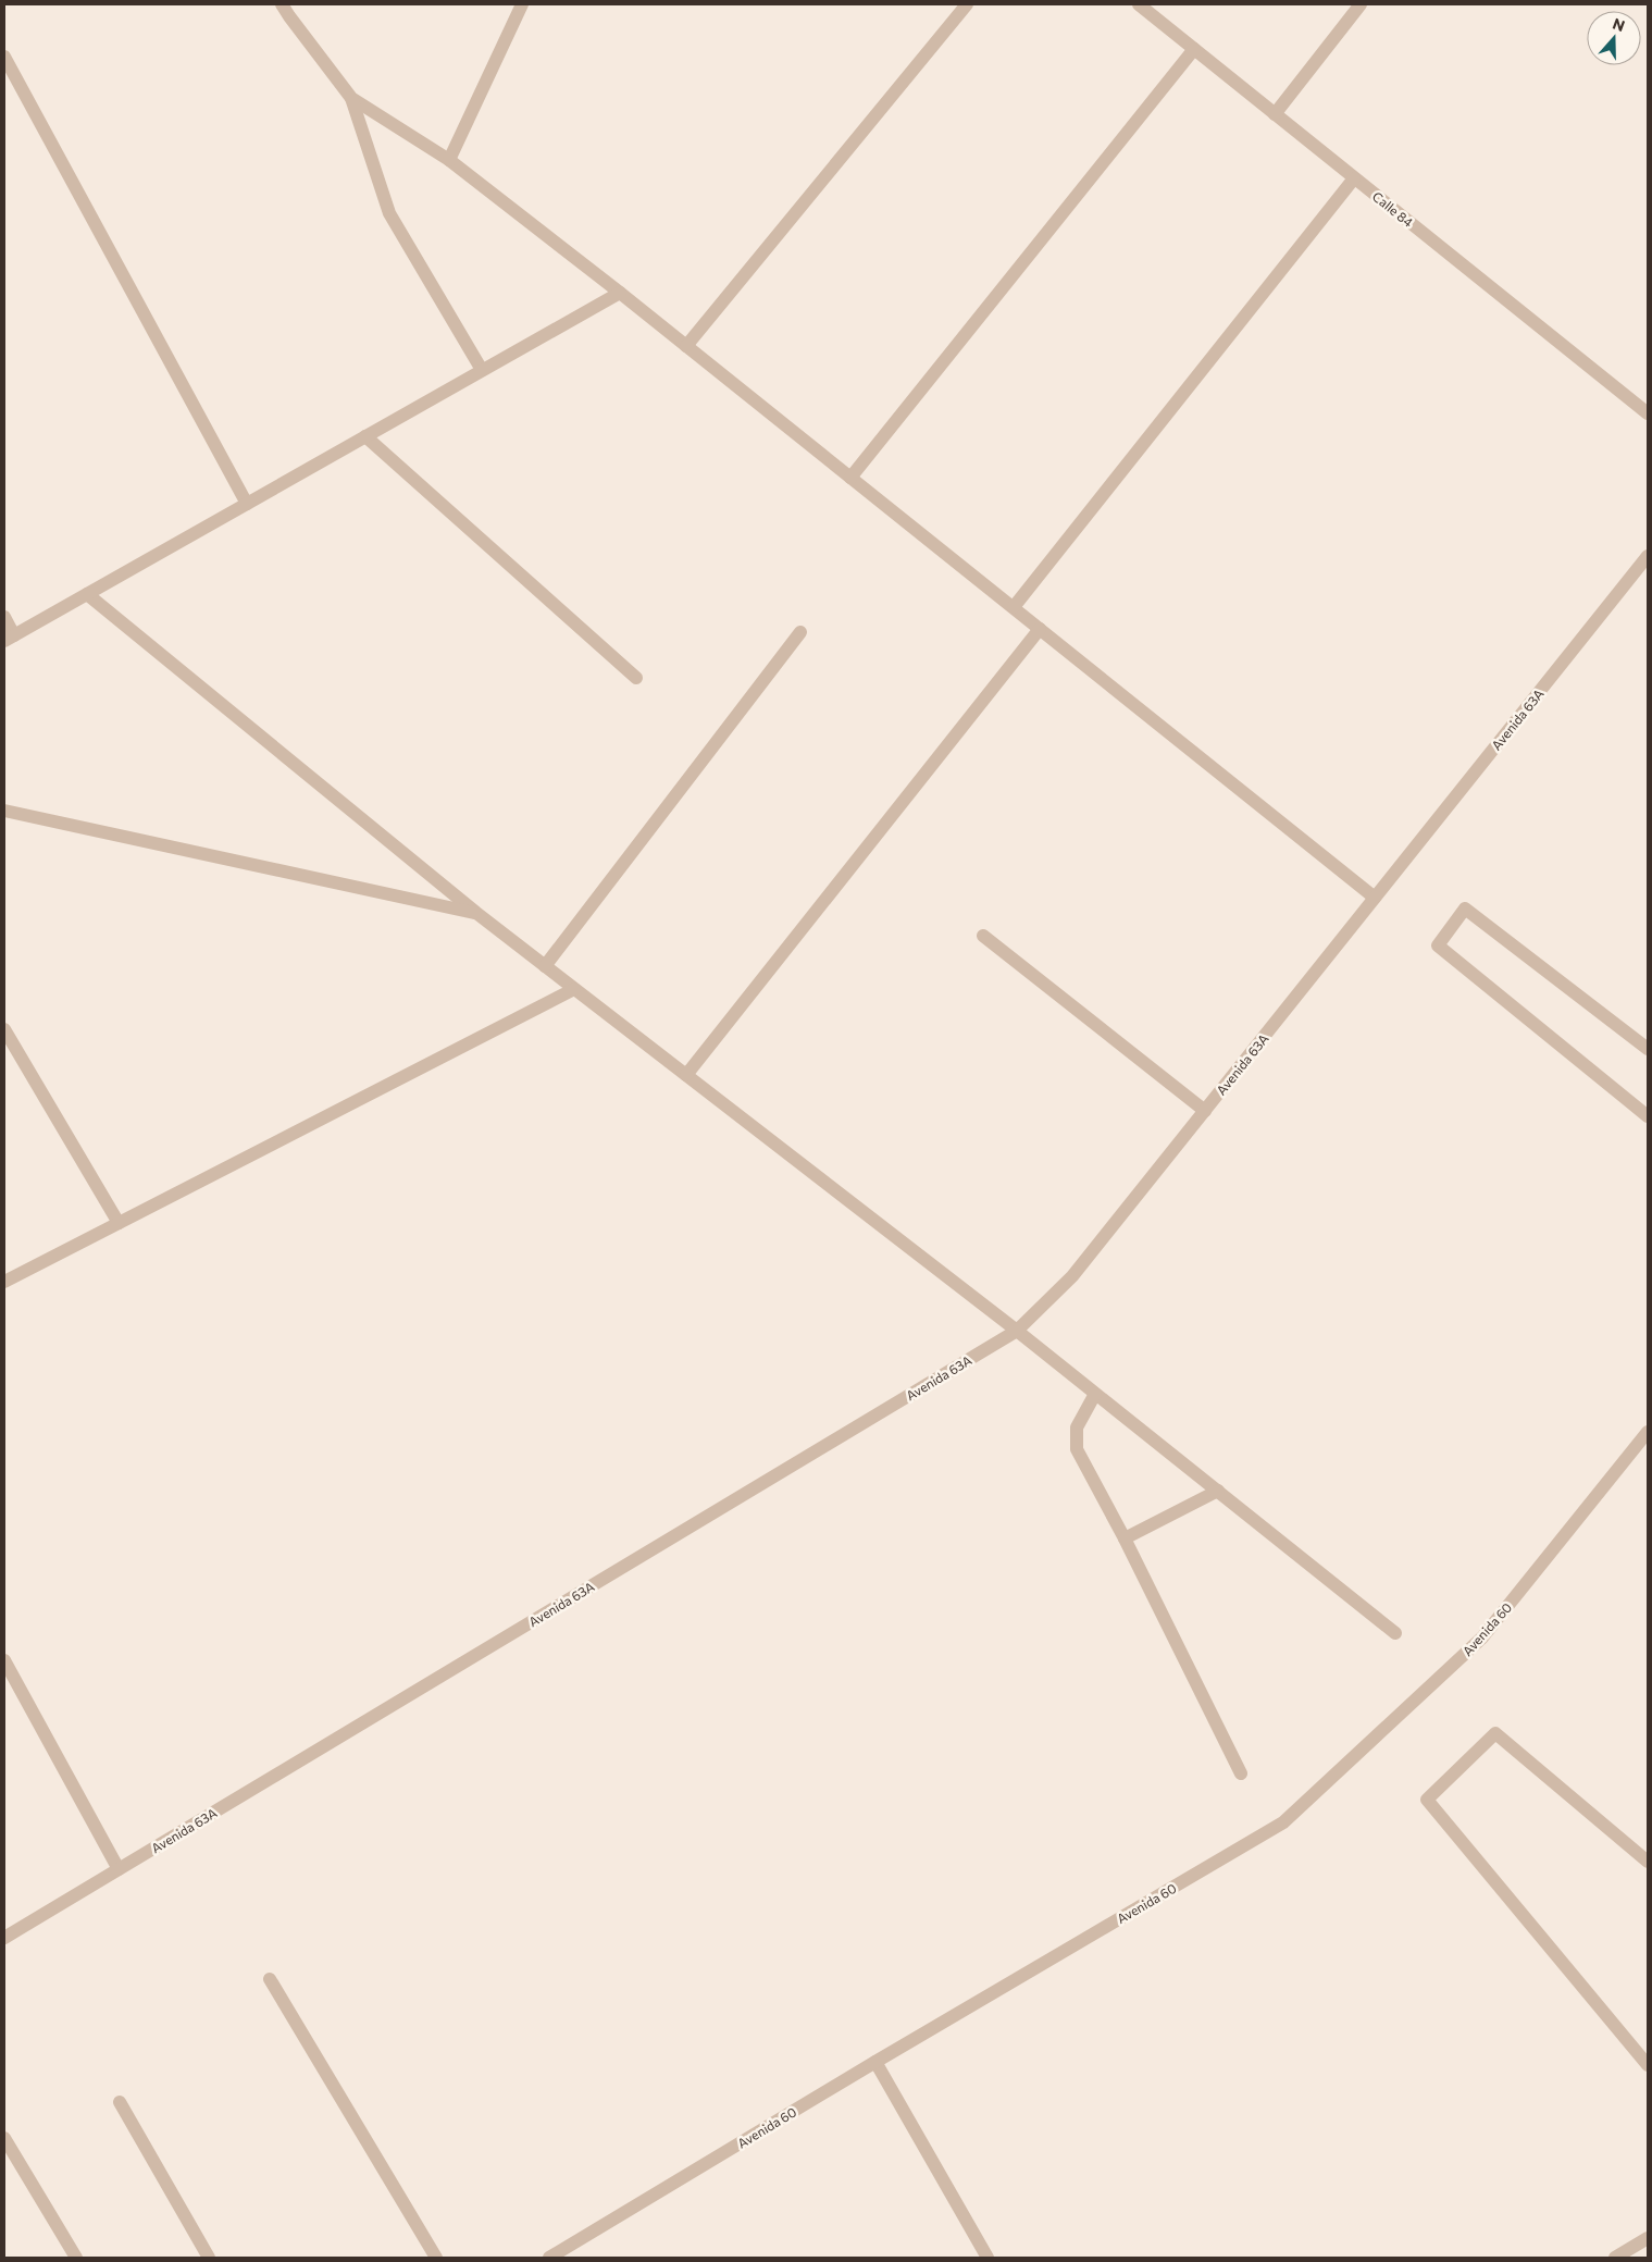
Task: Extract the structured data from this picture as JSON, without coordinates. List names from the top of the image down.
{
  "streets": {
    "street": ["Calle 84", "Avenida 63A", "Avenida 60"]
  },
  "north": "top"
}
